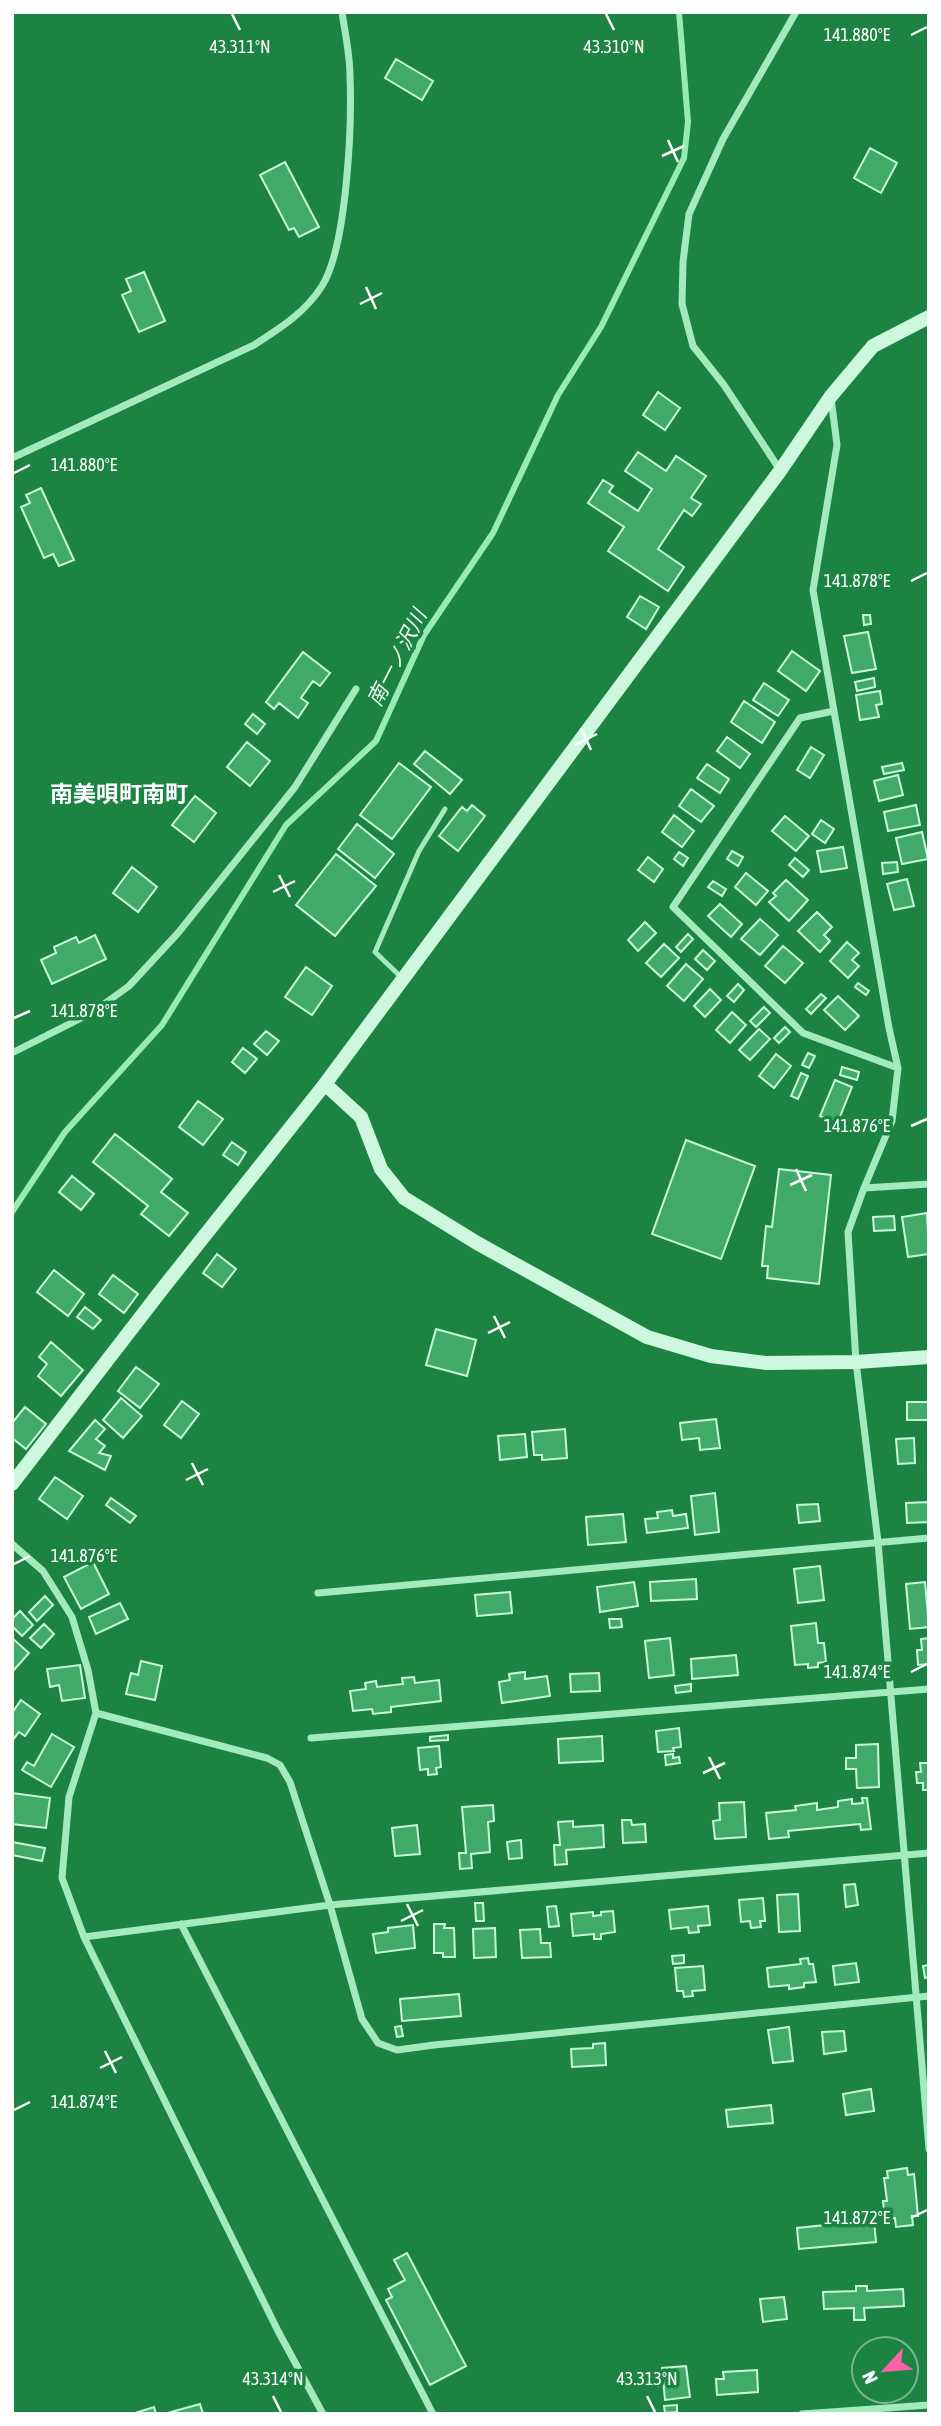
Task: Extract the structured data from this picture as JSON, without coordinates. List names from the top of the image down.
{
  "districts": ["南美唄町南町"],
  "water": ["南一ノ沢川"],
  "north": "bottom left",
  "coordinates": [
    "141.880°E",
    "43.311°N",
    "43.310°N",
    "141.878°E",
    "141.876°E",
    "141.874°E",
    "141.872°E",
    "43.314°N",
    "43.313°N"
  ]
}
